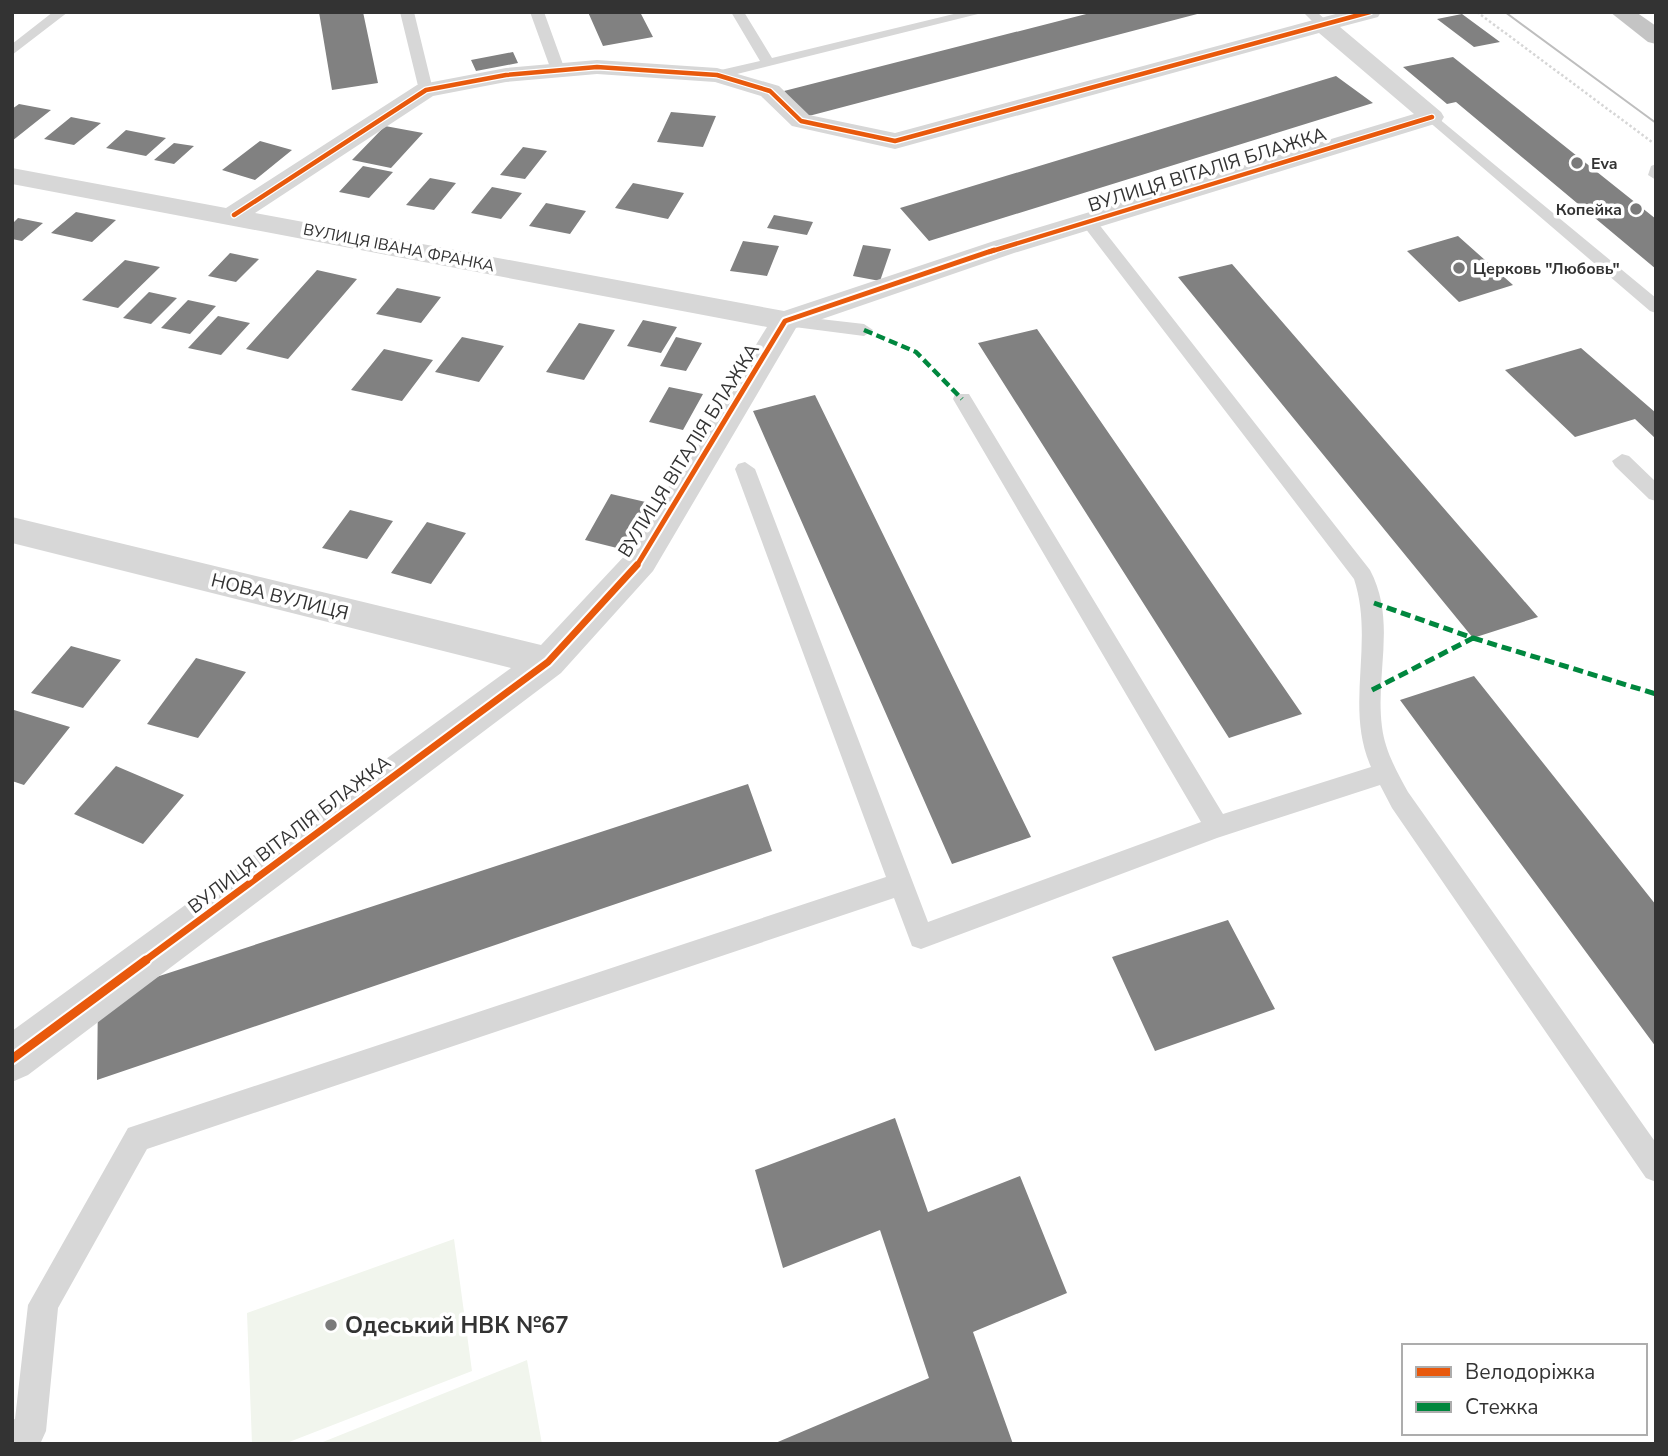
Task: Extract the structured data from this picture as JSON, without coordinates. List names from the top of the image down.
{
  "streets": {
    "street": ["ВУЛИЦЯ ВІТАЛІЯ БЛАЖКА", "ВУЛИЦЯ ІВАНА ФРАНКА", "НОВА ВУЛИЦЯ"]
  },
  "crossings": [
    ["ВУЛИЦЯ ВІТАЛІЯ БЛАЖКА", "ВУЛИЦЯ ІВАНА ФРАНКА"],
    ["ВУЛИЦЯ ВІТАЛІЯ БЛАЖКА", "НОВА ВУЛИЦЯ"]
  ],
  "places": [
    "Eva",
    "Копейка",
    "Церковь \"Любовь\"",
    "Одеський НВК №67"
  ],
  "legend": ["Велодоріжка", "Стежка"]
}
